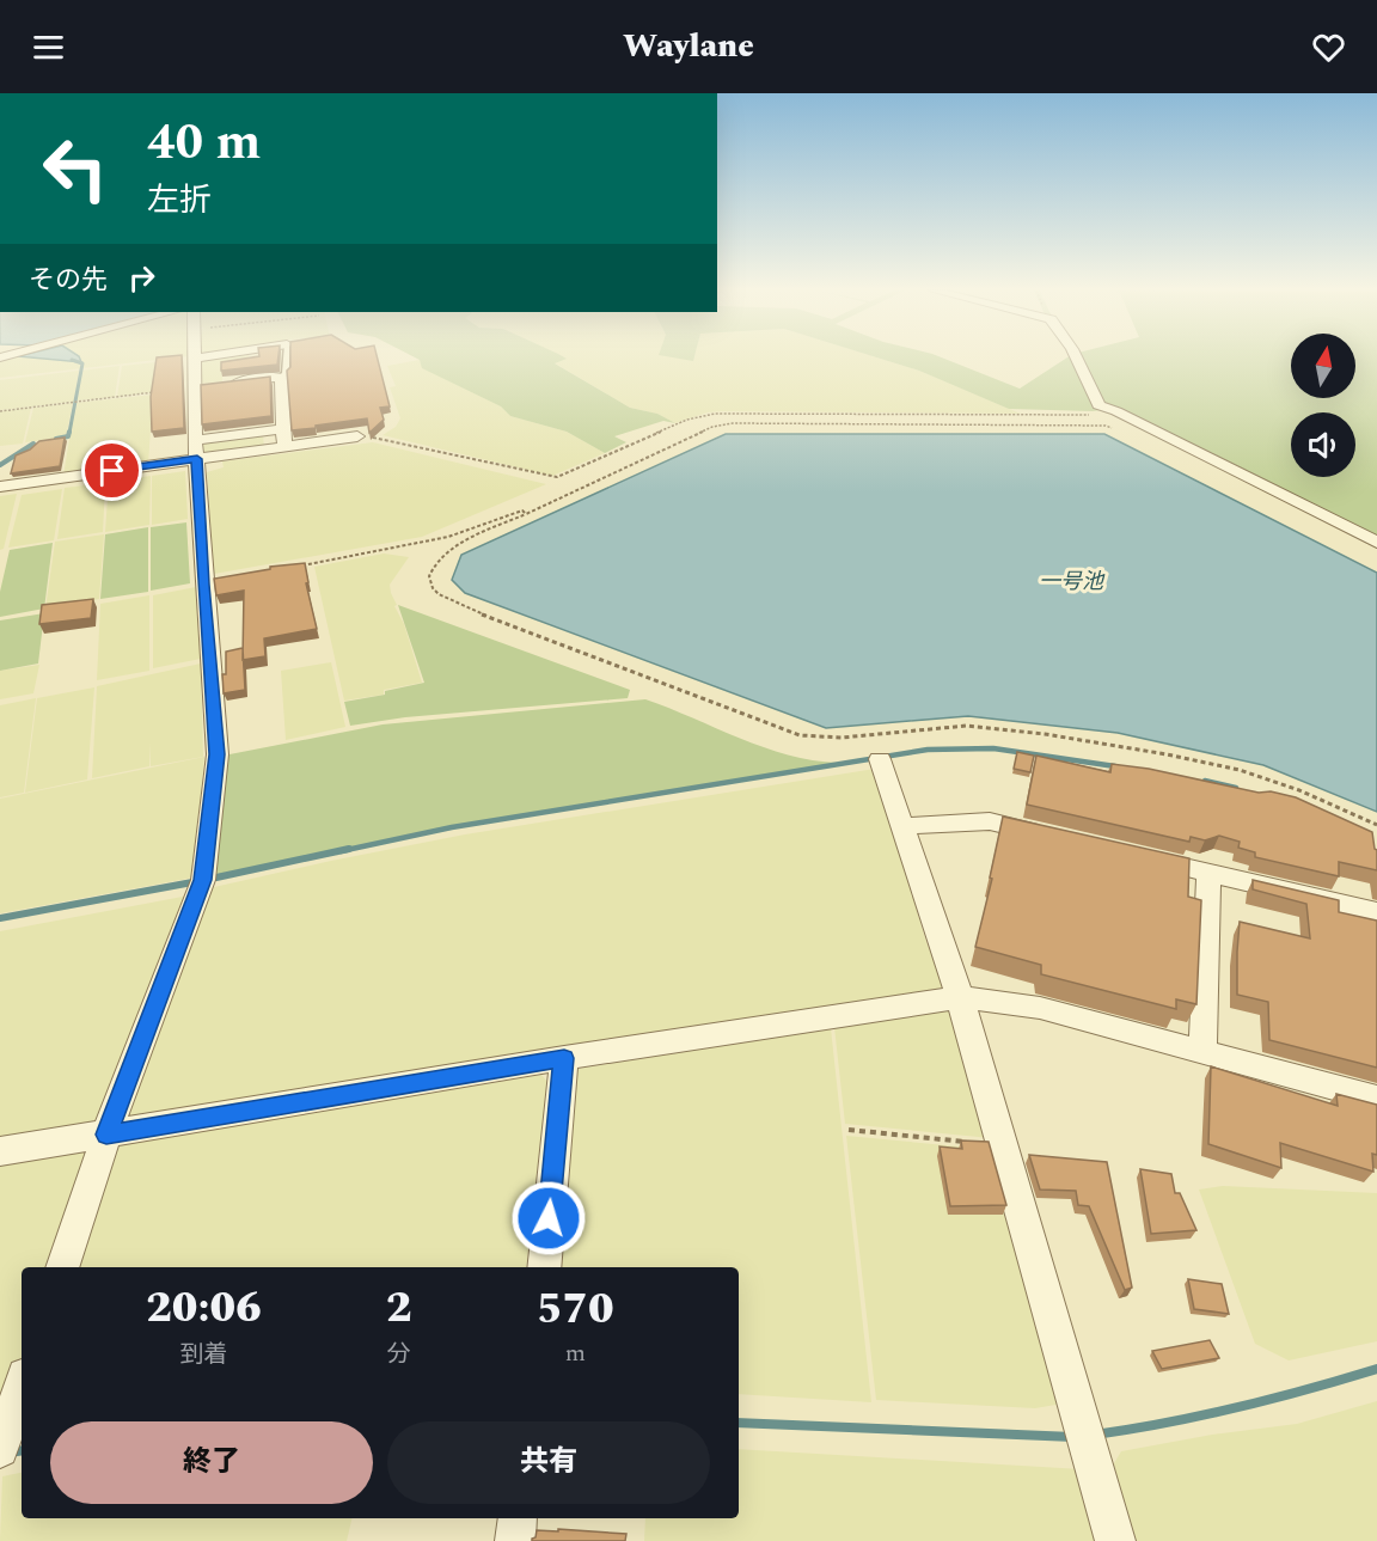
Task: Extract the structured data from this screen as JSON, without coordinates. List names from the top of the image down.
{
  "water": ["一号池"],
  "north": "top",
  "page": {
    "header": "Waylane",
    "turn": ["40 m", "左折"],
    "then": "その先",
    "eta": [
      "20:06",
      "到着",
      "2",
      "分",
      "570",
      "m"
    ],
    "buttons": ["終了", "共有"]
  }
}
